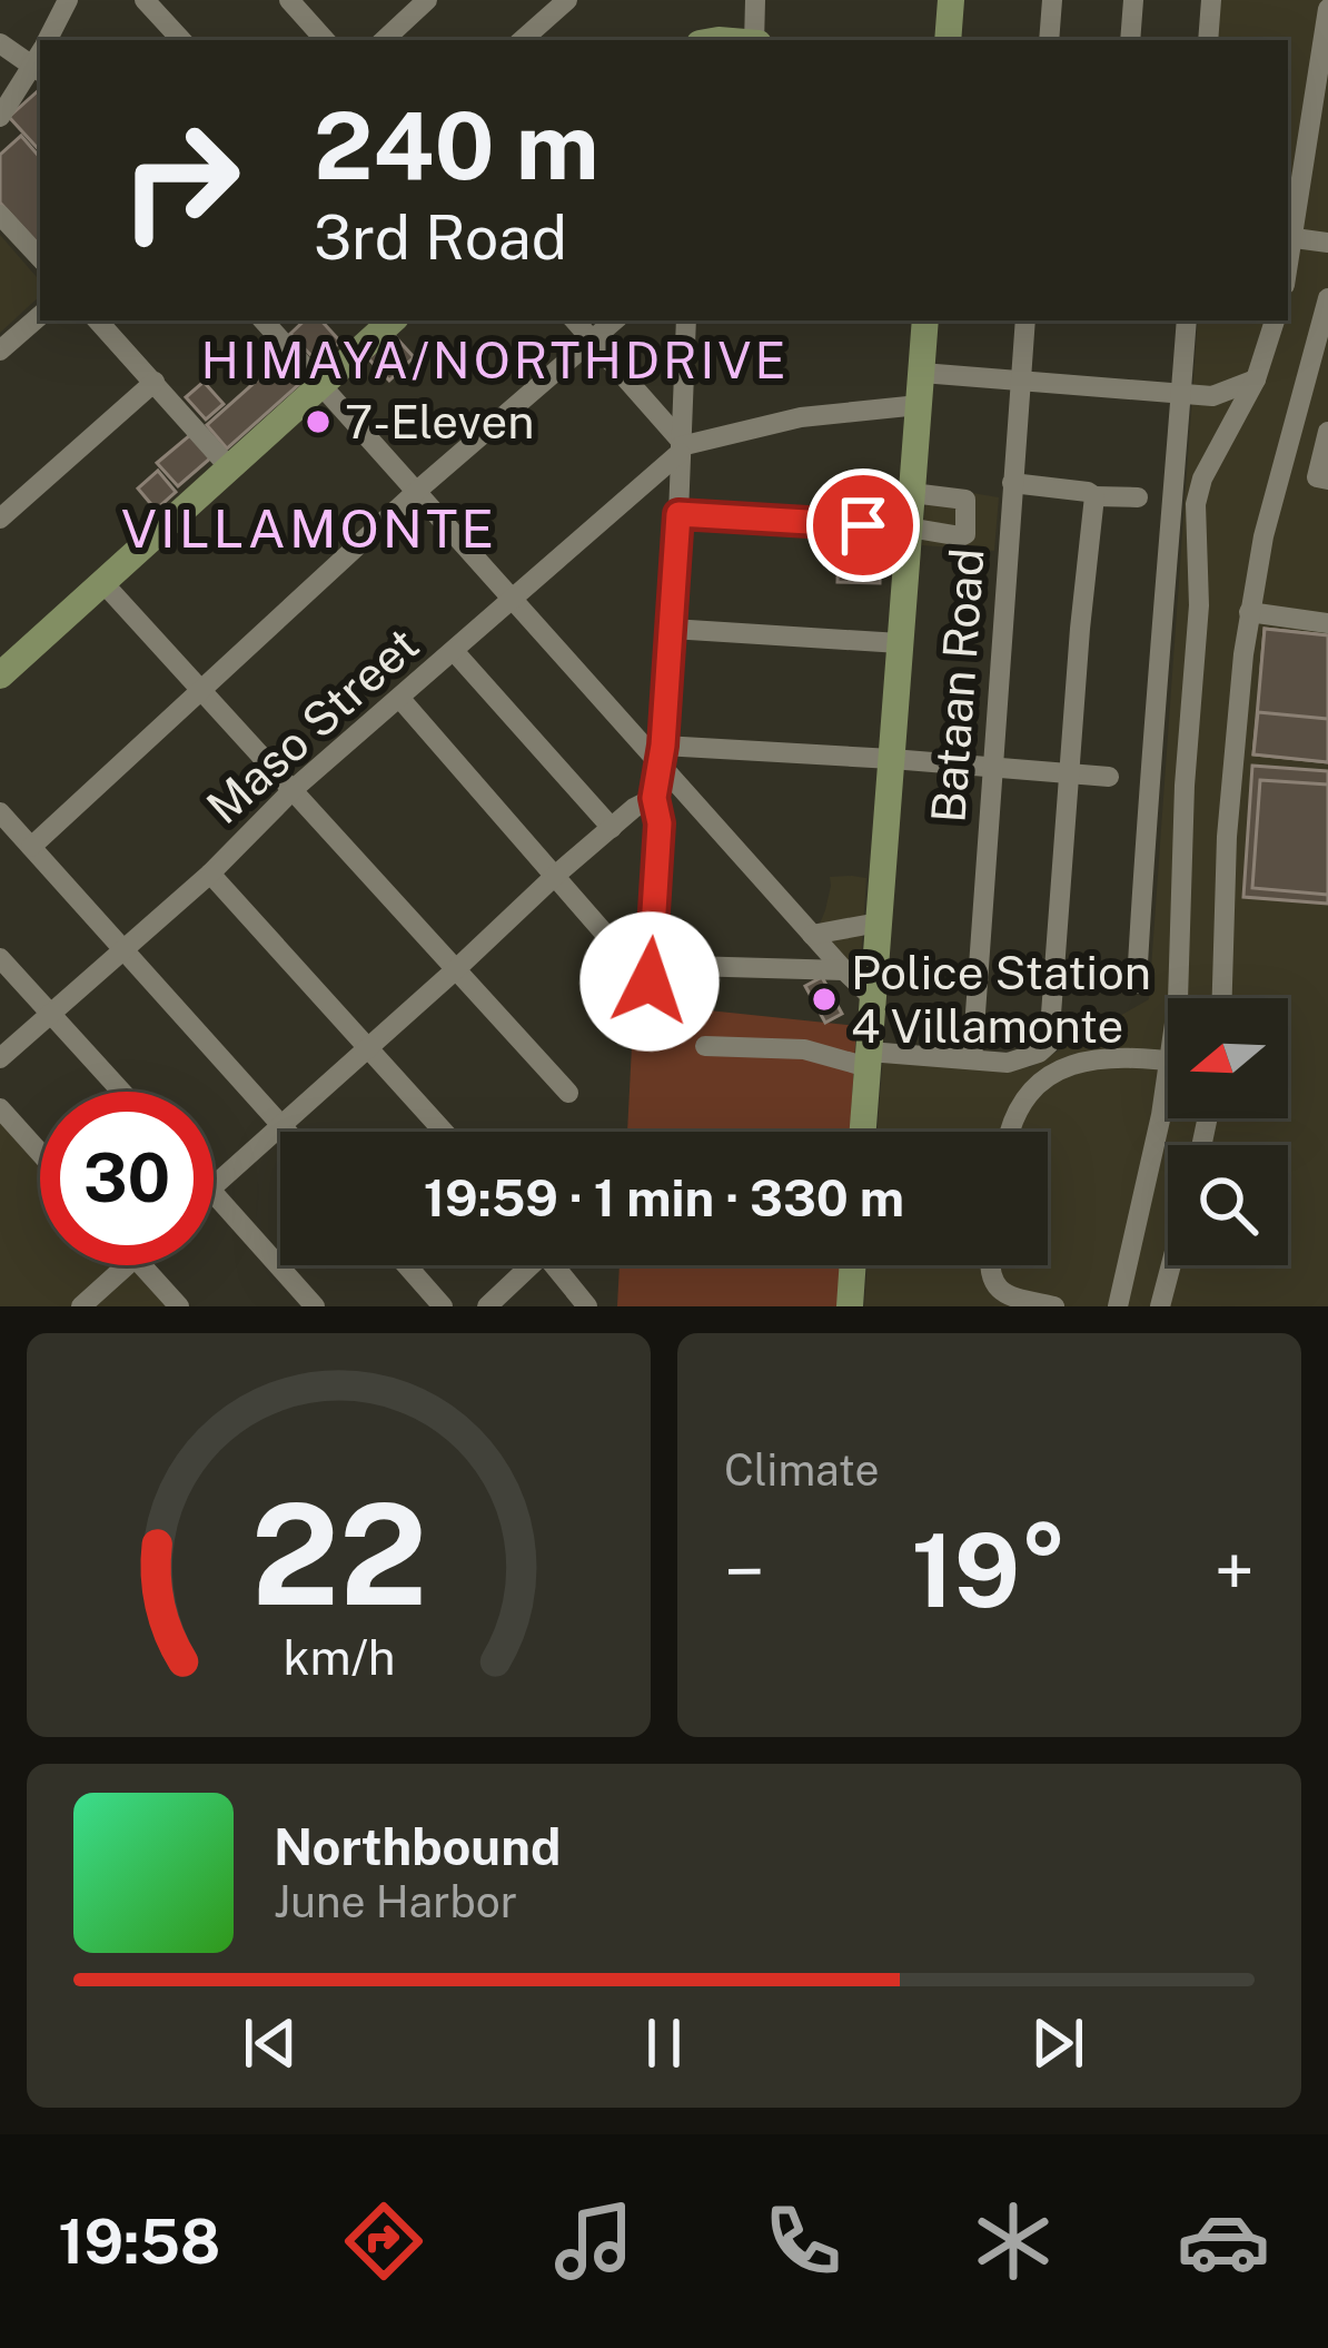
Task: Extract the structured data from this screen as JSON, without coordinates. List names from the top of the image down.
{
  "streets": {
    "street": ["Bataan Road", "Maso Street"]
  },
  "districts": ["HIMAYA/NORTHDRIVE", "VILLAMONTE"],
  "places": ["7-Eleven", "Police Station 4 Villamonte"],
  "north": "left",
  "page": {
    "turn": ["240 m", "3rd Road"],
    "limit": "30",
    "trip": "19:59 · 1 min · 330 m",
    "tile": "Climate",
    "heat": ["−", "19°", "+"],
    "song": ["Northbound", "June Harbor"],
    "tabs": "19:58",
    "gauge": ["22", "km/h"]
  }
}
